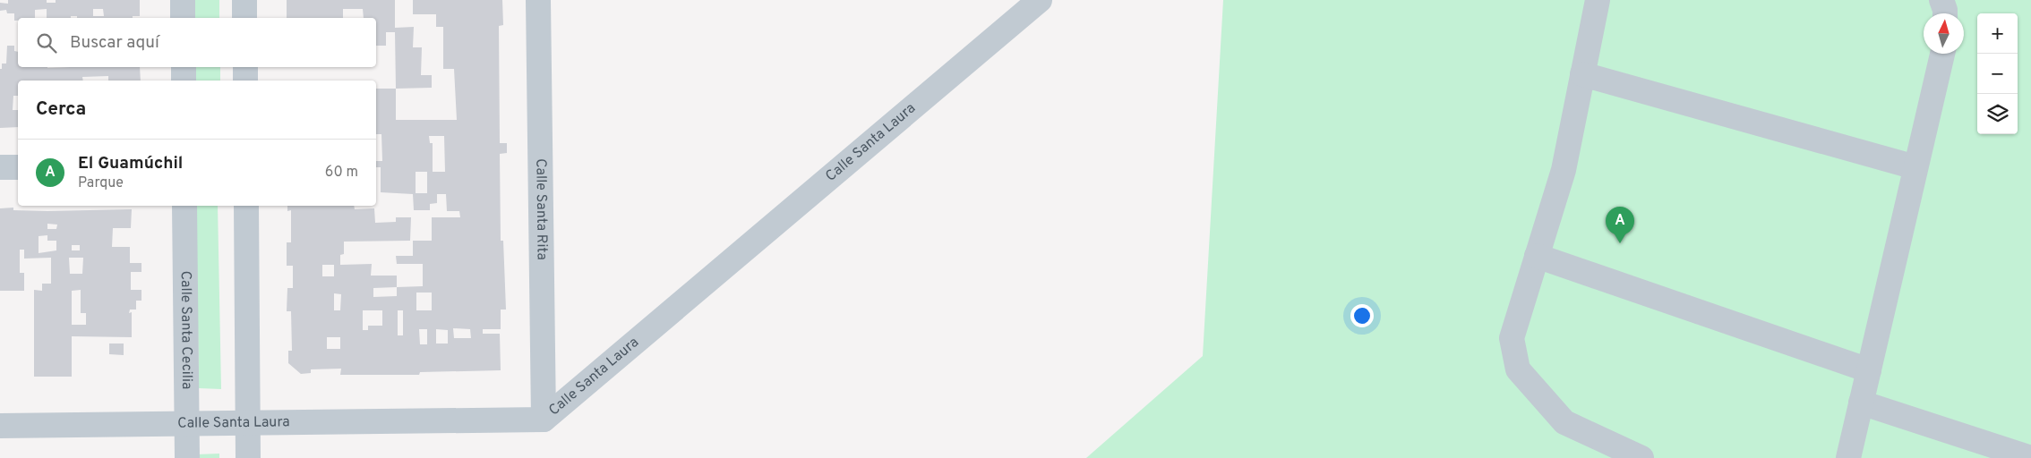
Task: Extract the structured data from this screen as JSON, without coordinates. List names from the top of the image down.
{
  "streets": {
    "street": ["Calle Santa Laura", "Calle Santa Rita", "Calle Santa Cecilia"]
  },
  "crossings": [
    ["Calle Santa Laura", "Calle Santa Rita"],
    ["Calle Santa Laura", "Calle Santa Cecilia"]
  ],
  "north": "top",
  "page": {
    "map_buttons": ["+", "−"],
    "search": "Buscar aquí",
    "heading": "Cerca",
    "list": [
      {
        "mark": "A",
        "name": "El Guamúchil",
        "note": "Parque",
        "value": "60 m"
      }
    ],
    "pins": "A"
  }
}
